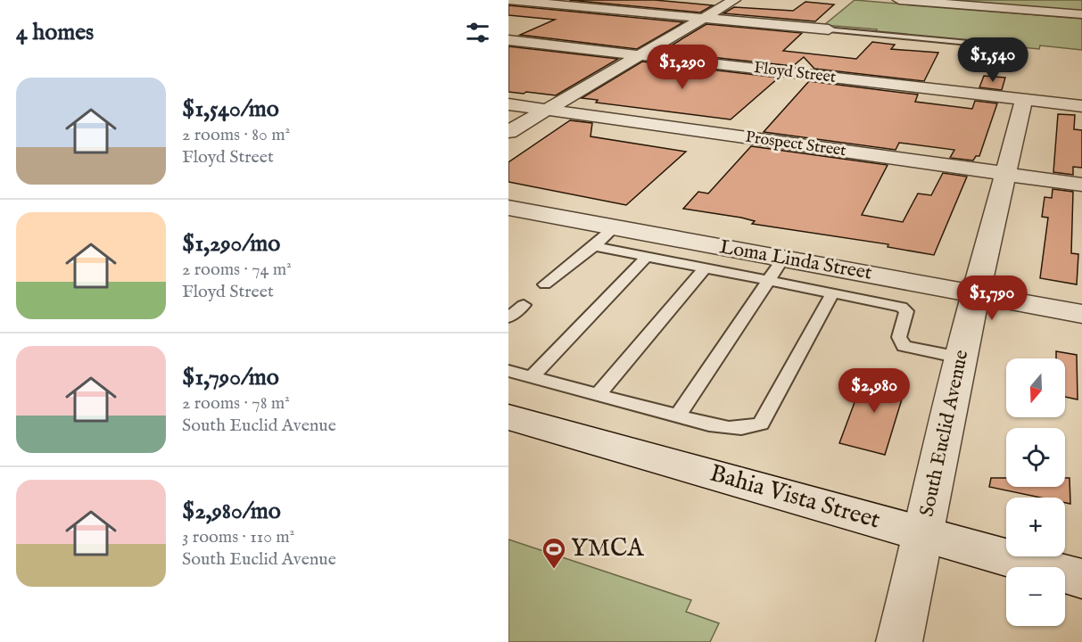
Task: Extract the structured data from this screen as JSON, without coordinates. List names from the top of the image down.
{
  "streets": {
    "street": [
      "Floyd Street",
      "Prospect Street",
      "Loma Linda Street",
      "South Euclid Avenue",
      "Bahia Vista Street"
    ]
  },
  "crossings": [
    ["Floyd Street", "South Euclid Avenue"],
    ["Prospect Street", "South Euclid Avenue"],
    ["Loma Linda Street", "South Euclid Avenue"],
    ["South Euclid Avenue", "Bahia Vista Street"]
  ],
  "places": {
    "sports": ["YMCA"]
  },
  "north": "bottom",
  "page": {
    "heading": "4 homes",
    "price": [
      "$1,540",
      "$1,290",
      "$1,790",
      "$2,980"
    ],
    "list": [
      {
        "name": "$1,540/mo",
        "note": "2 rooms · 80 m² · Floyd Street"
      },
      {
        "name": "$1,290/mo",
        "note": "2 rooms · 74 m² · Floyd Street"
      },
      {
        "name": "$1,790/mo",
        "note": "2 rooms · 78 m² · South Euclid Avenue"
      },
      {
        "name": "$2,980/mo",
        "note": "3 rooms · 110 m² · South Euclid Avenue"
      }
    ],
    "map_buttons": ["+", "−"]
  }
}
